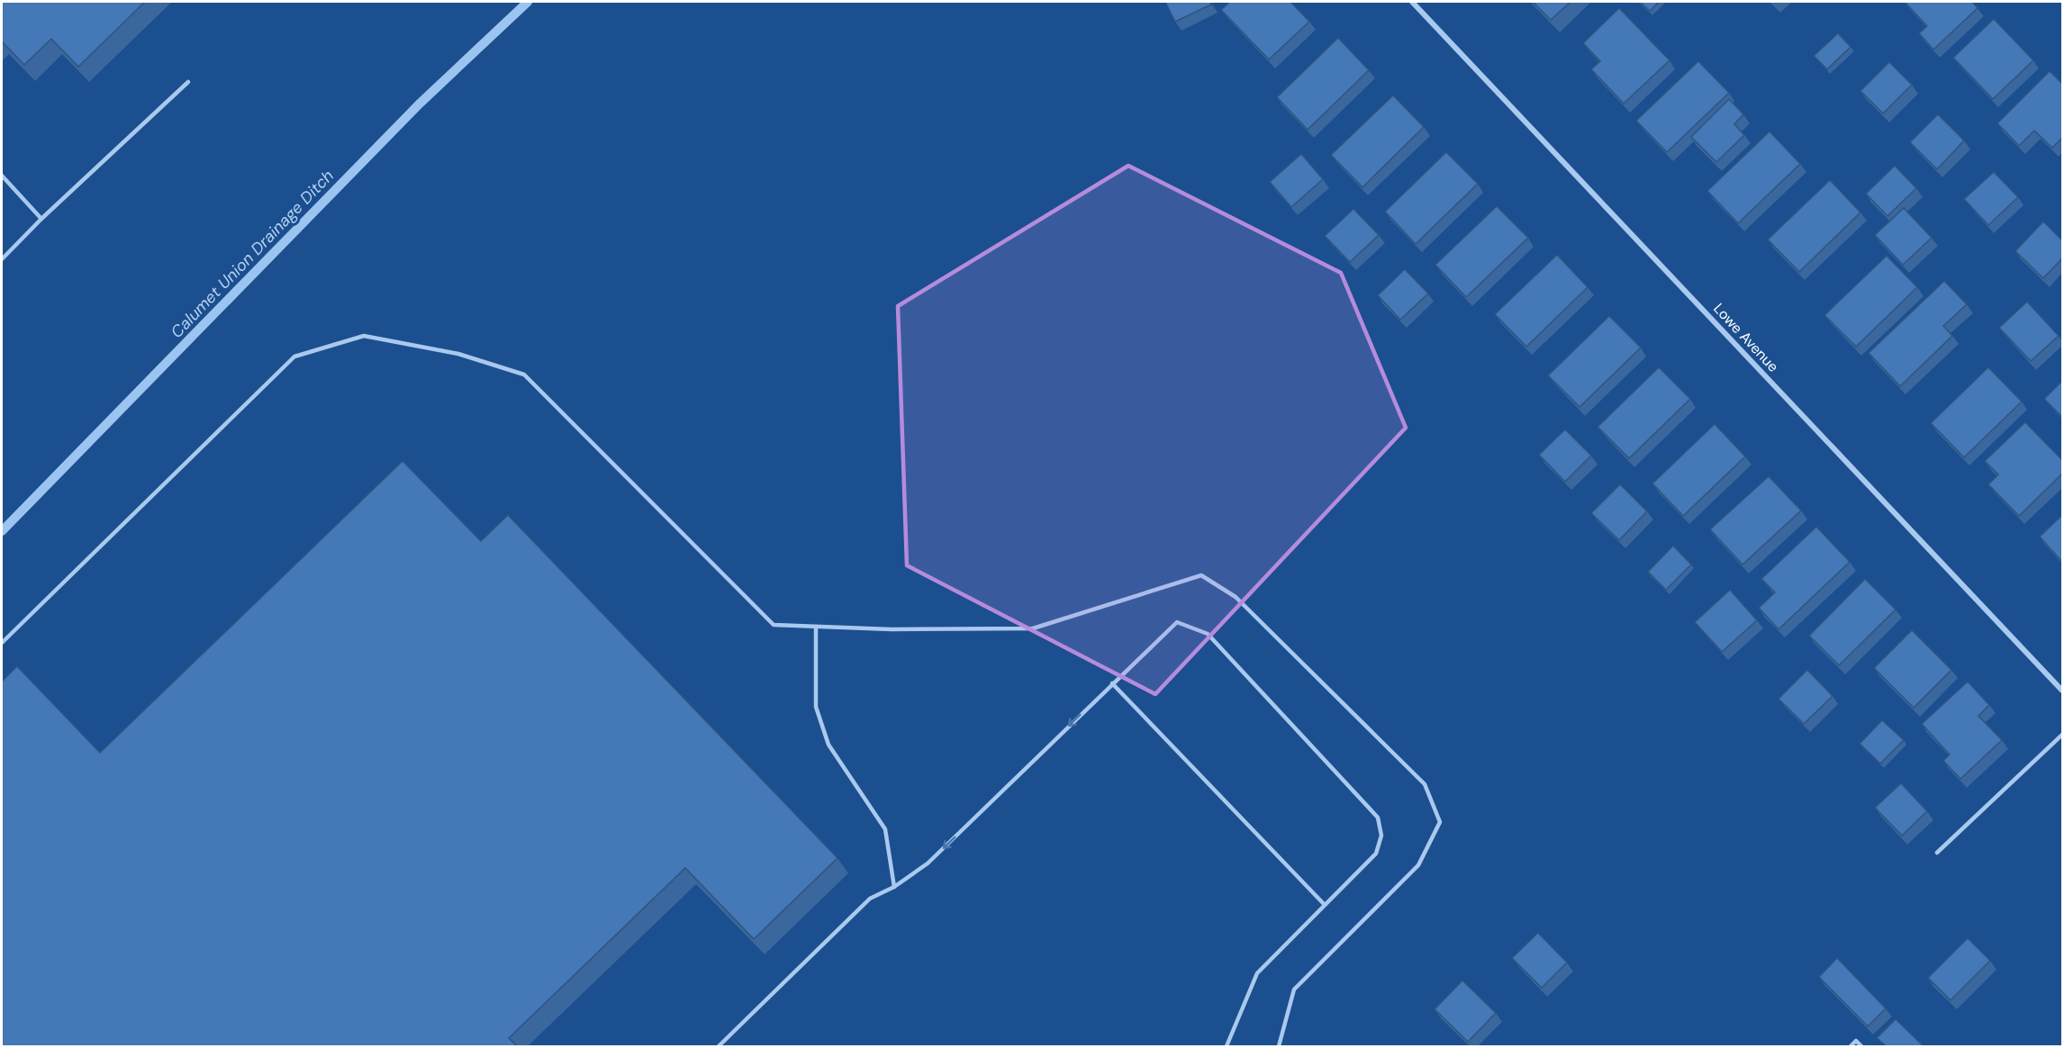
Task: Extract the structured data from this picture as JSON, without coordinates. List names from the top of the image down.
{
  "streets": {
    "street": ["Lowe Avenue"]
  },
  "water": ["Calumet Union Drainage Ditch"]
}
